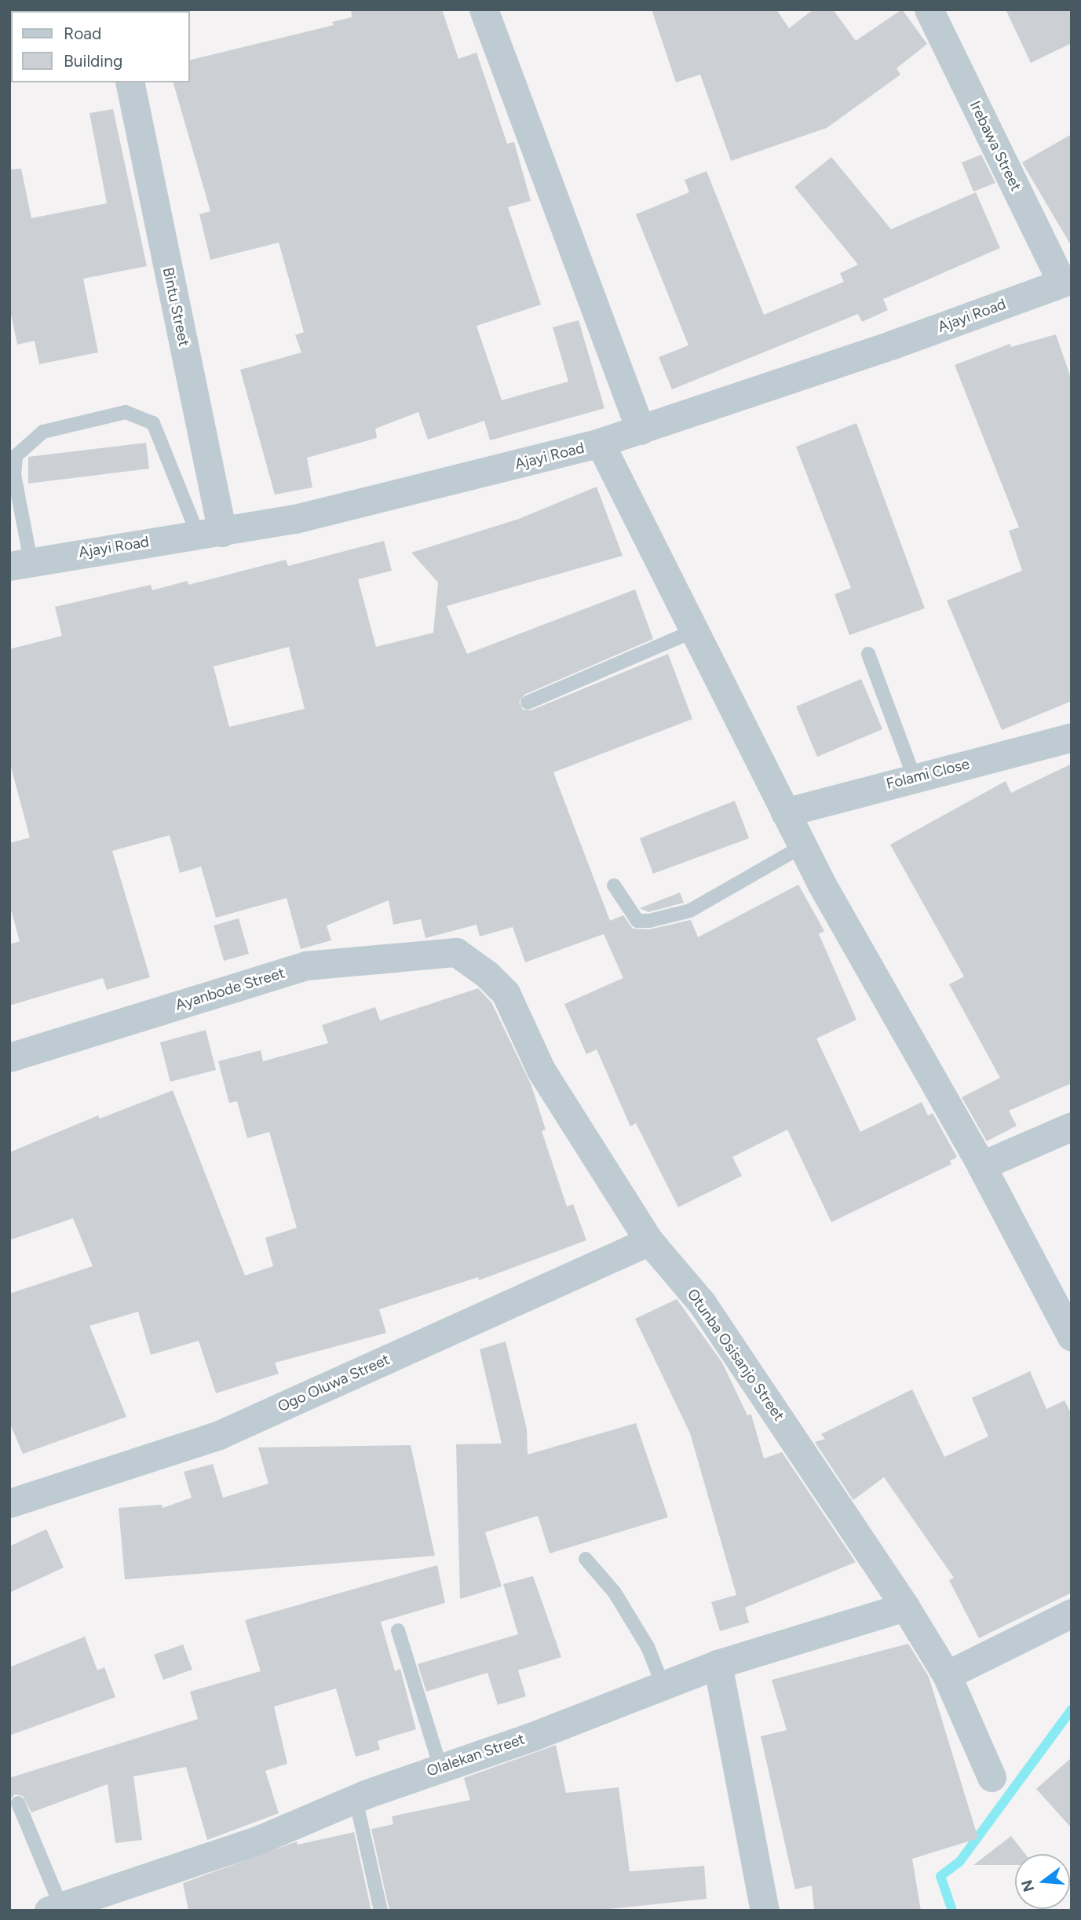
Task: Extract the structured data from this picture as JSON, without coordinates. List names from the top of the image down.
{
  "streets": {
    "street": [
      "Irebawa Street",
      "Bintu Street",
      "Ajayi Road",
      "Folami Close",
      "Ayanbode Street",
      "Otunba Osisanjo Street",
      "Ogo Oluwa Street",
      "Olalekan Street"
    ]
  },
  "crossings": [
    ["Irebawa Street", "Ajayi Road"],
    ["Bintu Street", "Ajayi Road"],
    ["Ayanbode Street", "Otunba Osisanjo Street"],
    ["Otunba Osisanjo Street", "Ogo Oluwa Street"],
    ["Otunba Osisanjo Street", "Olalekan Street"]
  ],
  "legend": ["Road", "Building"],
  "north": "left"
}
